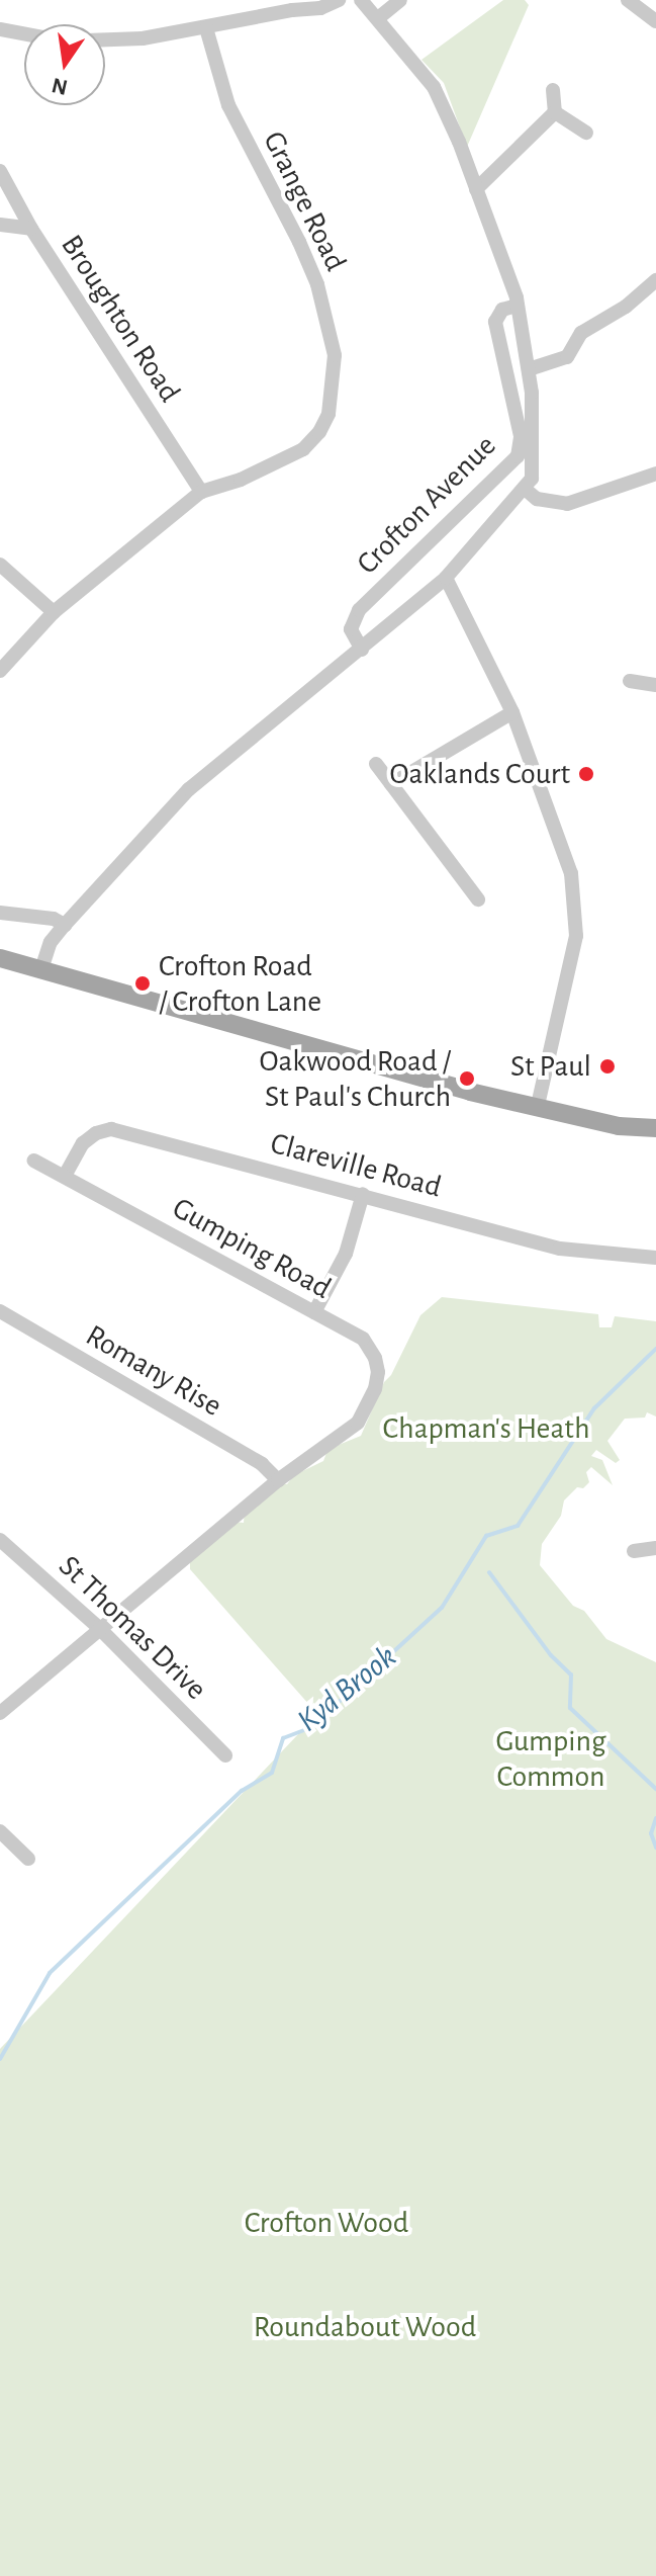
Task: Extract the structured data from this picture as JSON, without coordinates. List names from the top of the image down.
{
  "streets": {
    "street": [
      "Grange Road",
      "Broughton Road",
      "Crofton Avenue",
      "Clareville Road",
      "Gumping Road",
      "Romany Rise",
      "St Thomas Drive"
    ]
  },
  "crossings": [
    ["Grange Road", "Broughton Road"],
    ["Clareville Road", "Gumping Road"],
    ["Gumping Road", "Romany Rise"]
  ],
  "water": ["Kyd Brook"],
  "parks": [
    "Chapman's Heath",
    "Gumping Common",
    "Crofton Wood",
    "Roundabout Wood"
  ],
  "places": [
    "Oaklands Court",
    "Crofton Road / Crofton Lane",
    "St Paul",
    "Oakwood Road / St Paul's Church"
  ],
  "north": "bottom"
}
